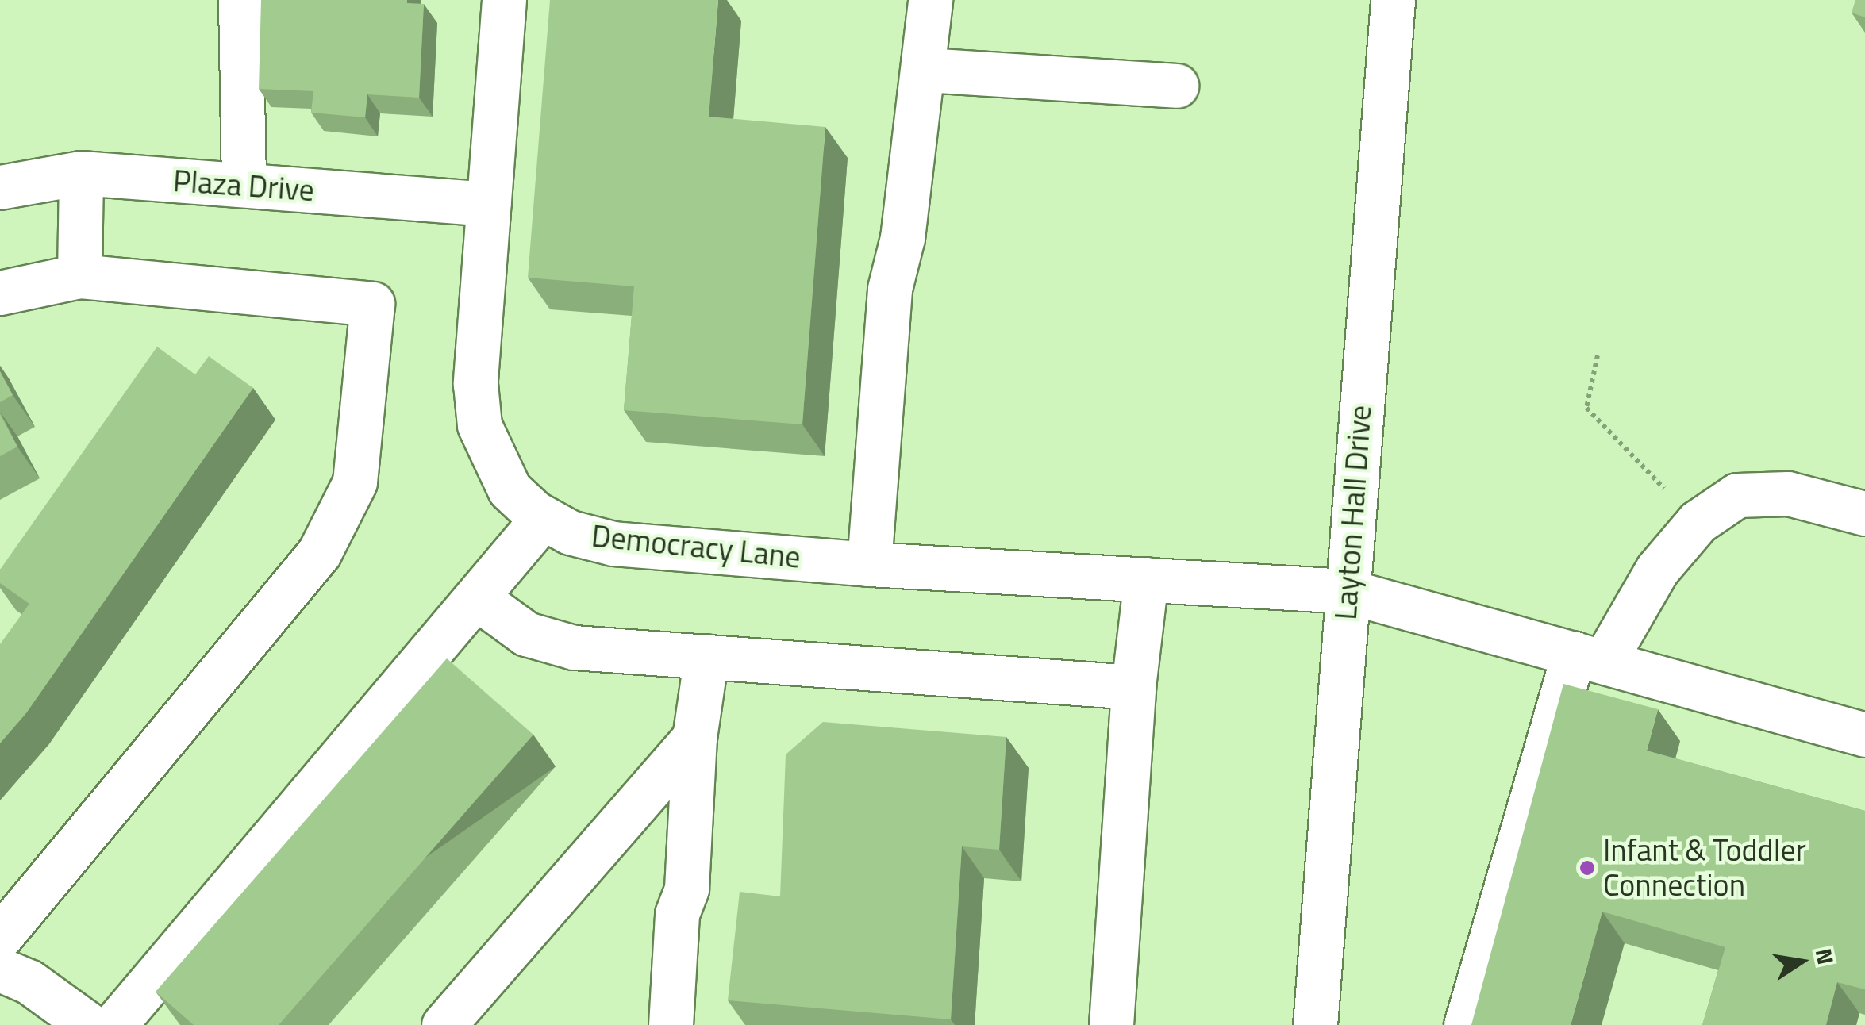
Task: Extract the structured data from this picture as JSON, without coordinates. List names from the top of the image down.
{
  "streets": {
    "street": ["Plaza Drive", "Layton Hall Drive", "Democracy Lane"]
  },
  "crossings": [
    ["Plaza Drive", "Democracy Lane"],
    ["Layton Hall Drive", "Democracy Lane"]
  ],
  "places": ["Infant & Toddler Connection"],
  "north": "right"
}
